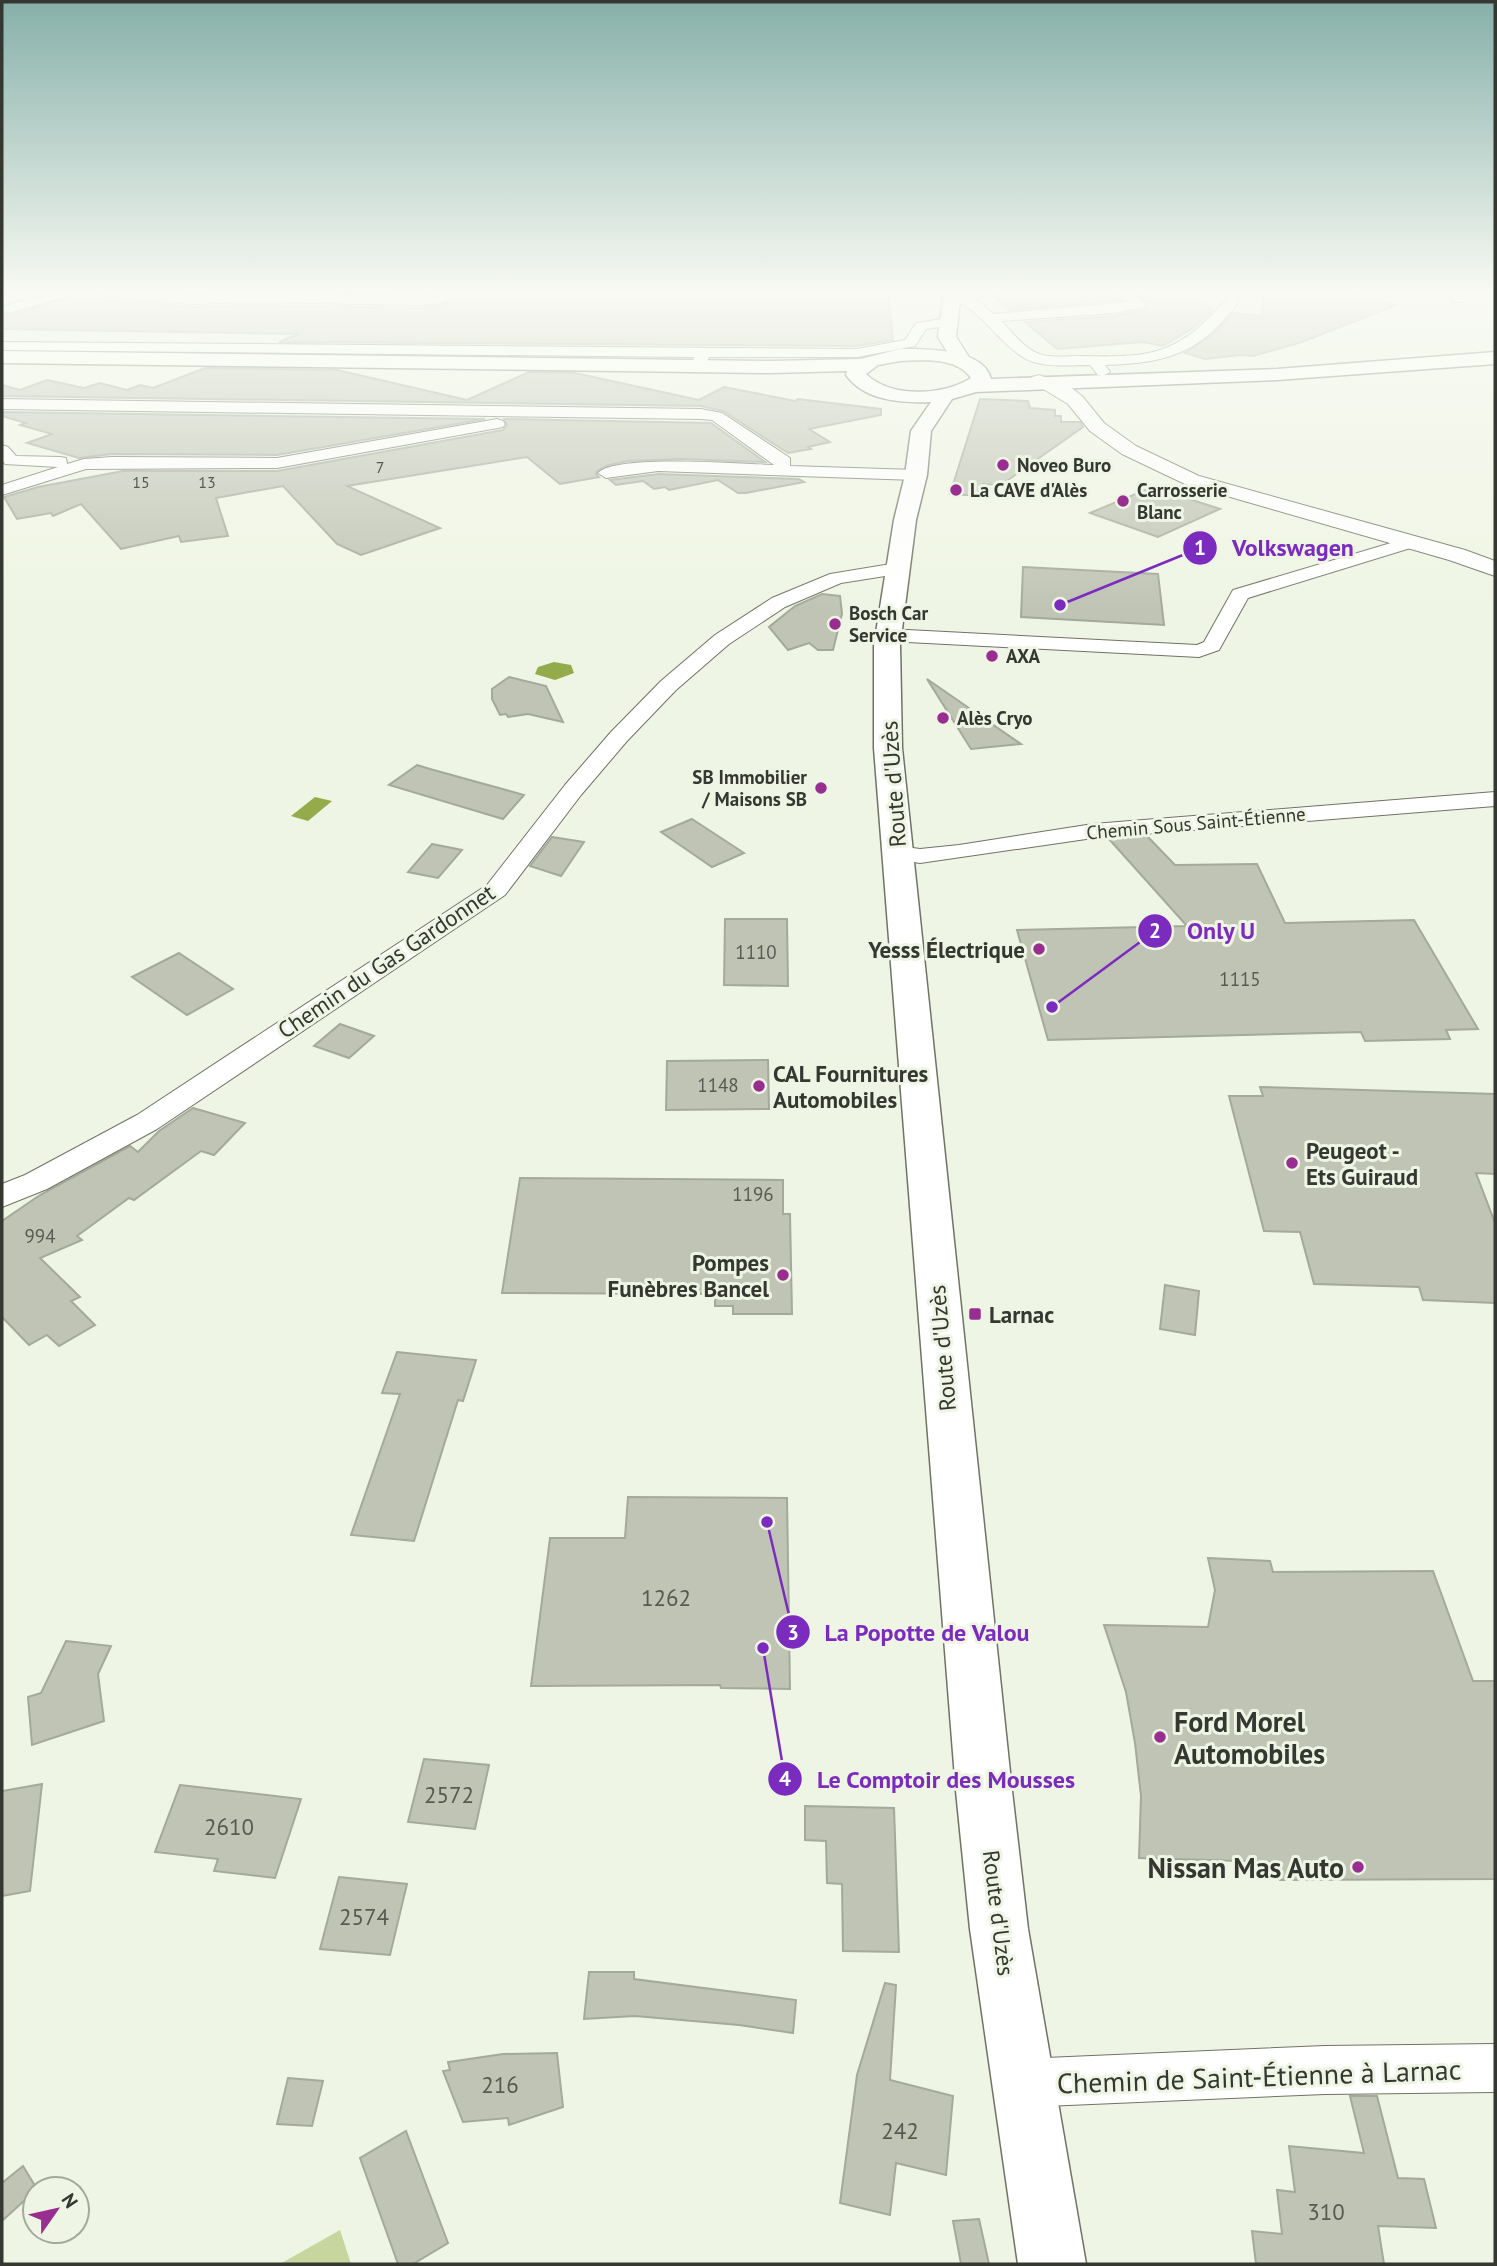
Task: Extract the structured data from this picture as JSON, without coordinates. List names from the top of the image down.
{
  "streets": {
    "main road": ["Route d'Uzès"],
    "street": ["Chemin Sous Saint-Étienne", "Chemin du Gas Gardonnet", "Chemin de Saint-Étienne à Larnac"]
  },
  "crossings": [
    ["Route d'Uzès", "Chemin Sous Saint-Étienne"],
    ["Route d'Uzès", "Chemin du Gas Gardonnet"],
    ["Route d'Uzès", "Chemin de Saint-Étienne à Larnac"]
  ],
  "places": {
    "other": [
      "Noveo Buro",
      "La CAVE d'Alès",
      "Carrosserie Blanc",
      "Volkswagen",
      "Bosch Car Service",
      "AXA",
      "Alès Cryo",
      "SB Immobilier / Maisons SB",
      "Yesss Électrique",
      "Only U",
      "CAL Fournitures Automobiles",
      "Peugeot - Ets Guiraud",
      "Pompes Funèbres Bancel",
      "La Popotte de Valou",
      "Le Comptoir des Mousses",
      "Ford Morel Automobiles",
      "Nissan Mas Auto"
    ],
    "transit": ["Larnac"]
  },
  "house_numbers": [
    "7",
    "15",
    "13",
    "1110",
    "1115",
    "1148",
    "1196",
    "994",
    "1262",
    "2572",
    "2610",
    "2574",
    "216",
    "242",
    "310"
  ],
  "north": "top right"
}
